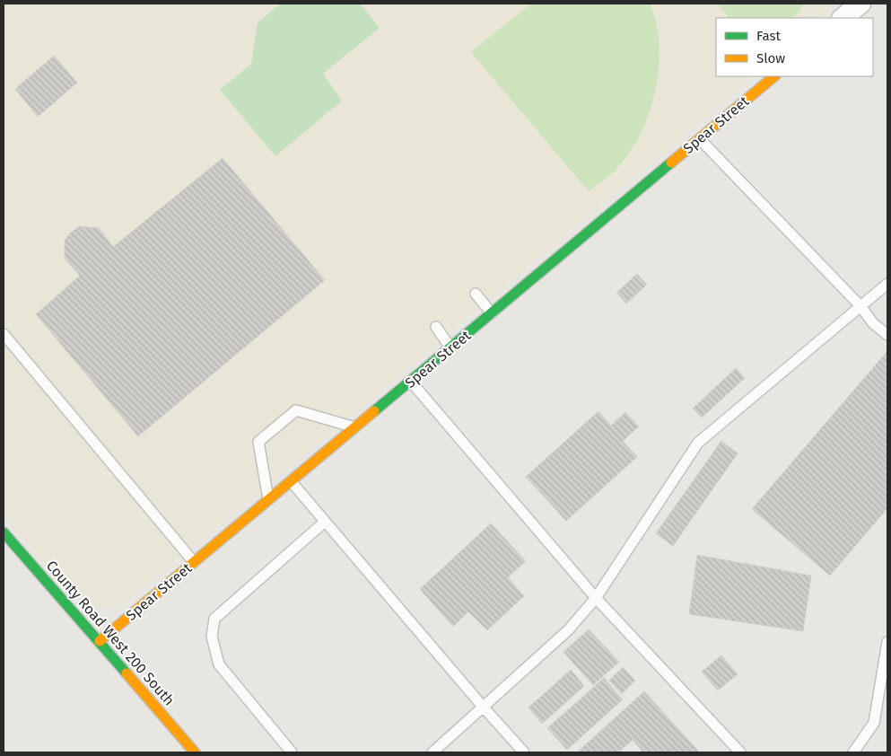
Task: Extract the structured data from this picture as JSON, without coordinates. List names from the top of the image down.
{
  "streets": {
    "street": ["Spear Street", "County Road West 200 South"]
  },
  "crossings": [
    ["Spear Street", "County Road West 200 South"]
  ],
  "legend": ["Fast", "Slow"]
}
